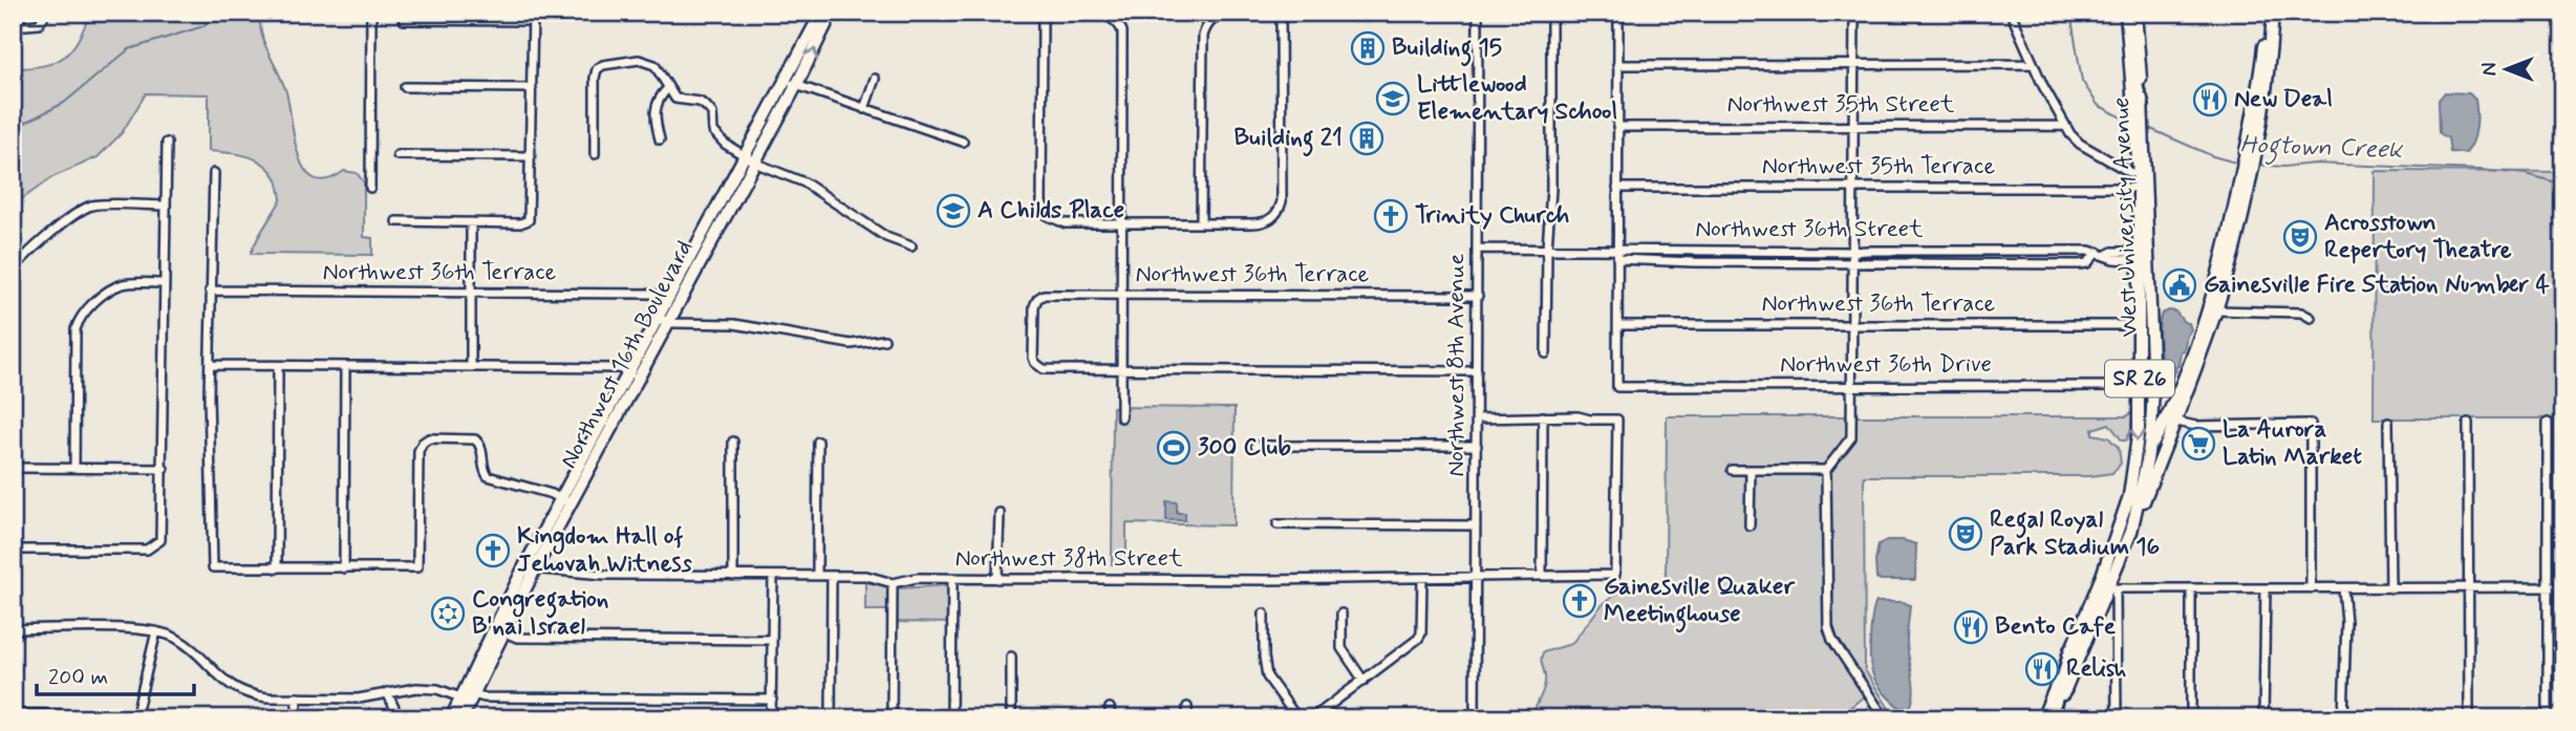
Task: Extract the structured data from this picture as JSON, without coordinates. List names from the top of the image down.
{
  "streets": {
    "main road": ["West University Avenue", "Northwest 16th Boulevard", "SR 26"],
    "street": [
      "Northwest 35th Street",
      "Northwest 35th Terrace",
      "Northwest 36th Street",
      "Northwest 36th Terrace",
      "Northwest 8th Avenue",
      "Northwest 36th Drive",
      "Northwest 38th Street"
    ]
  },
  "crossings": [
    ["Northwest 35th Terrace", "West University Avenue"],
    ["West University Avenue", "Northwest 36th Street"],
    ["West University Avenue", "Northwest 36th Terrace"],
    ["West University Avenue", "Northwest 36th Drive"],
    ["West University Avenue", "SR 26"],
    ["Northwest 36th Street", "Northwest 8th Avenue"],
    ["Northwest 36th Terrace", "Northwest 16th Boulevard"],
    ["Northwest 36th Terrace", "Northwest 8th Avenue"],
    ["Northwest 36th Terrace", "Northwest 36th Drive"],
    ["Northwest 16th Boulevard", "Northwest 38th Street"],
    ["Northwest 8th Avenue", "Northwest 38th Street"]
  ],
  "water": ["Hogtown Creek"],
  "places": {
    "building": ["Building 15", "Building 21"],
    "school or university": ["Littlewood Elementary School", "A Childs Place"],
    "restaurant": ["New Deal", "Bento Cafe", "Relish"],
    "church": ["Trinity Church", "Kingdom Hall of Jehovah Witness", "Gainesville Quaker Meetinghouse"],
    "theatre": ["Acrosstown Repertory Theatre", "Regal Royal Park Stadium 16"],
    "public building": ["Gainesville Fire Station Number 4"],
    "supermarket": ["La Aurora Latin Market"],
    "sports": ["300 Club"],
    "synagogue": ["Congregation B'nai Israel"]
  },
  "scale_bar": "200 m",
  "north": "left"
}
